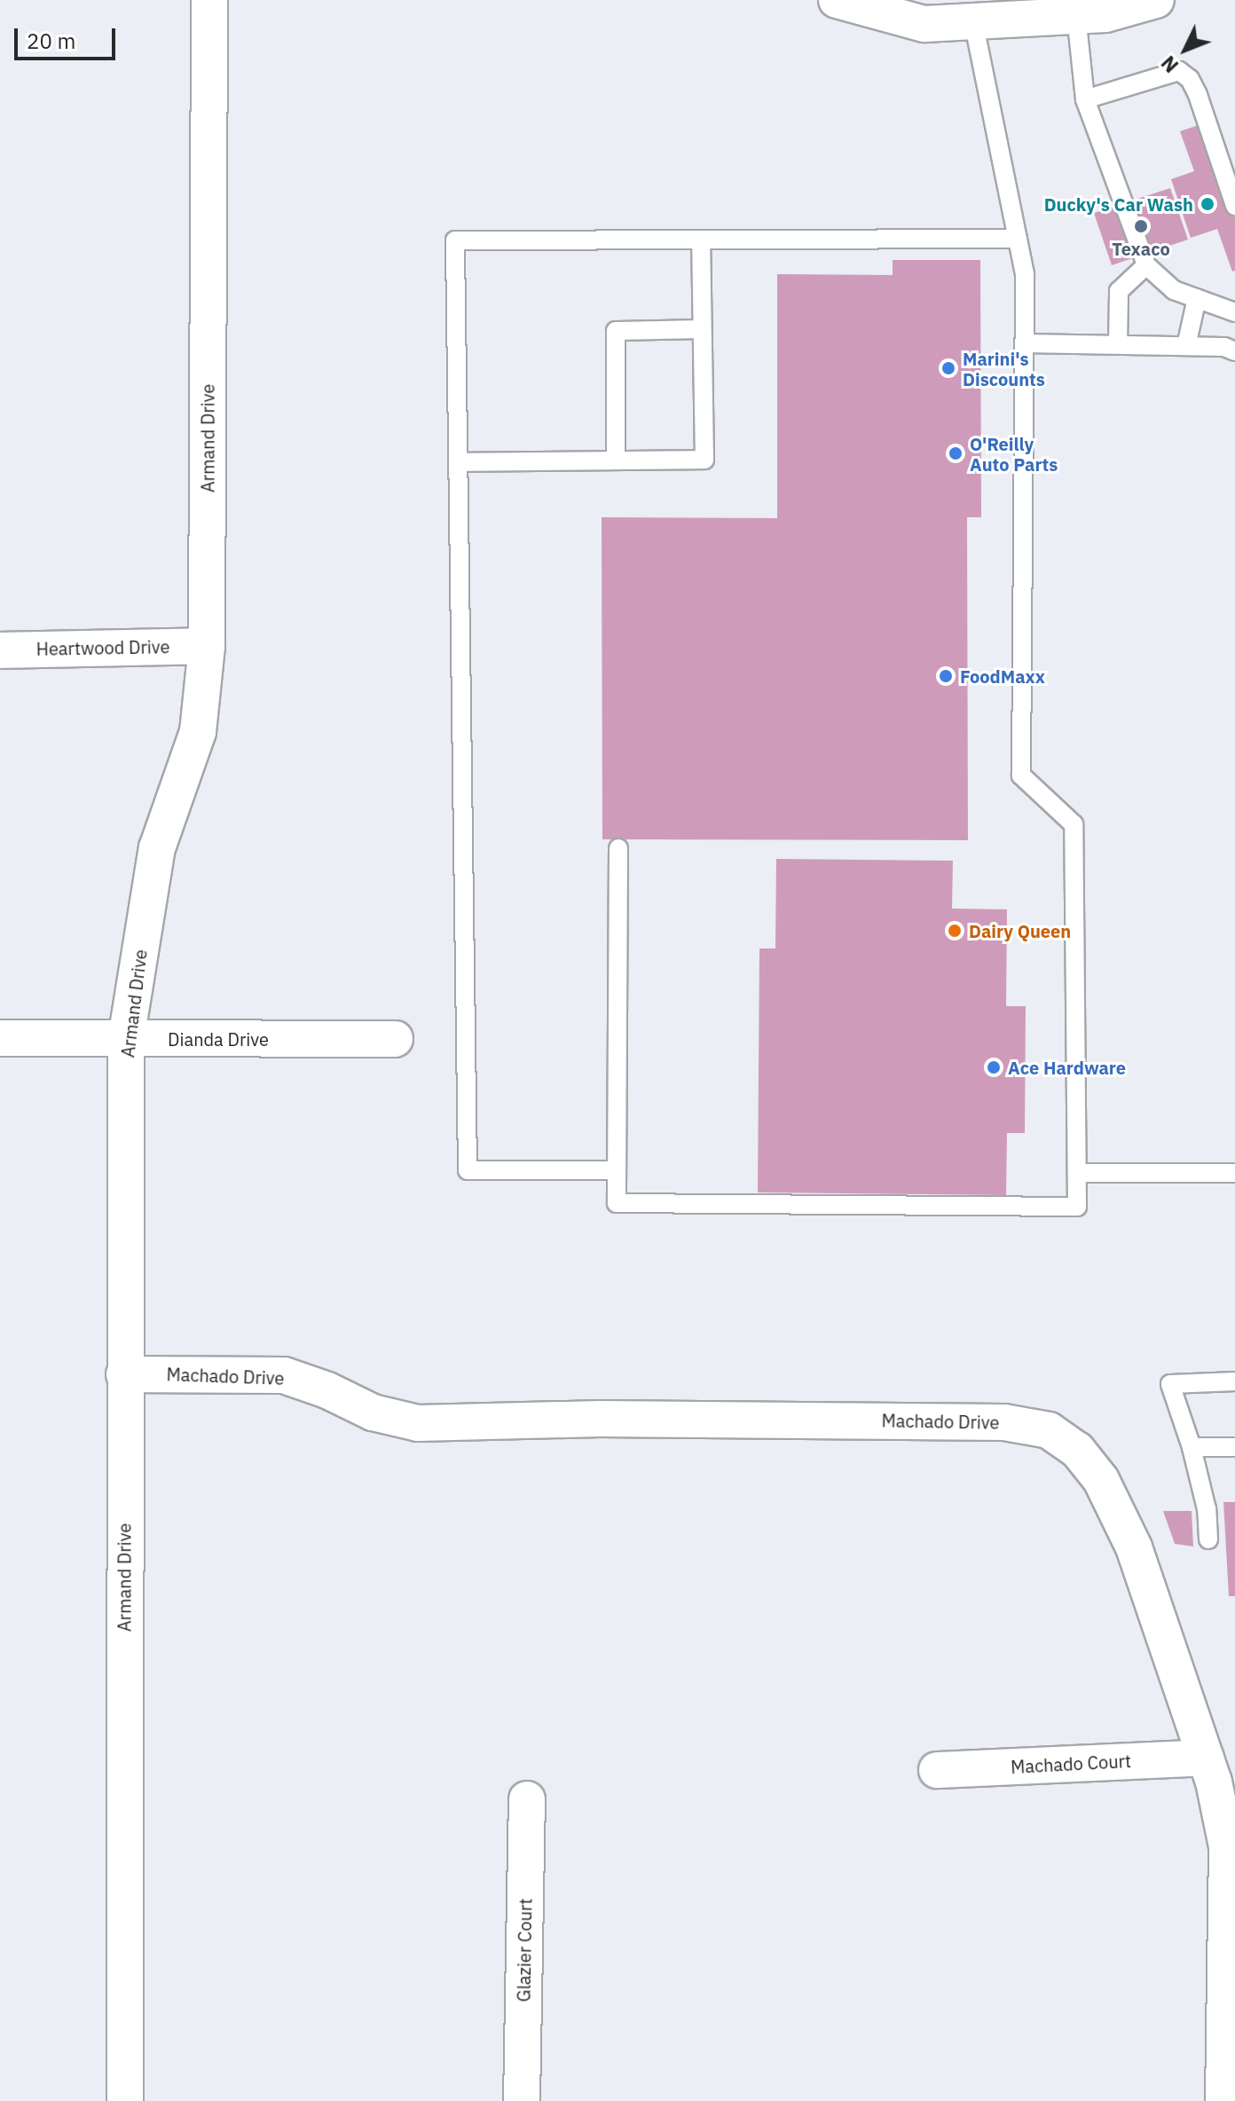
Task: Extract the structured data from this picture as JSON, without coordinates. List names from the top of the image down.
{
  "streets": {
    "street": [
      "Armand Drive",
      "Heartwood Drive",
      "Dianda Drive",
      "Machado Drive",
      "Machado Court",
      "Glazier Court"
    ]
  },
  "crossings": [
    ["Armand Drive", "Heartwood Drive"],
    ["Armand Drive", "Dianda Drive"],
    ["Armand Drive", "Machado Drive"],
    ["Machado Drive", "Machado Court"]
  ],
  "places": [
    "Ducky's Car Wash",
    "Texaco",
    "Marini's Discounts",
    "O'Reilly Auto Parts",
    "FoodMaxx",
    "Dairy Queen",
    "Ace Hardware"
  ],
  "scale_bar": "20 m",
  "north": "bottom left"
}
